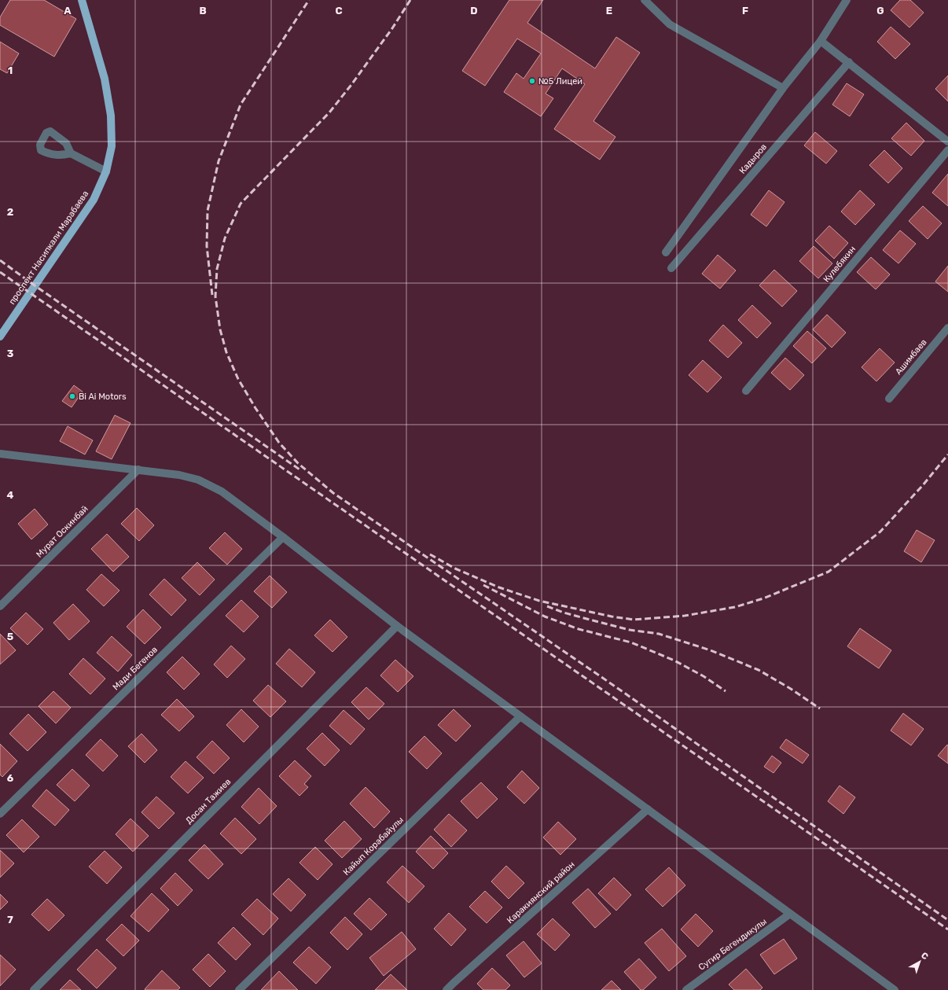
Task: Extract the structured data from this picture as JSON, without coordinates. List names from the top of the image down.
{
  "streets": {
    "main road": ["проспект Насипкали Марабаева"],
    "street": [
      "Кадыров",
      "Кулебякин",
      "Ашимбаев",
      "Мурат Оскинбай",
      "Мади Бегенов",
      "Досан Тажиев",
      "Кайып Корабайулы",
      "Каракиянский район",
      "Сугир Бегендикулы"
    ]
  },
  "places": ["№5 Лицей", "Bi Ai Motors"],
  "north": "top right",
  "grid": {
    "columns": [
      "A",
      "B",
      "C",
      "D",
      "E",
      "F",
      "G"
    ],
    "rows": [
      "1",
      "2",
      "3",
      "4",
      "5",
      "6",
      "7"
    ]
  }
}
